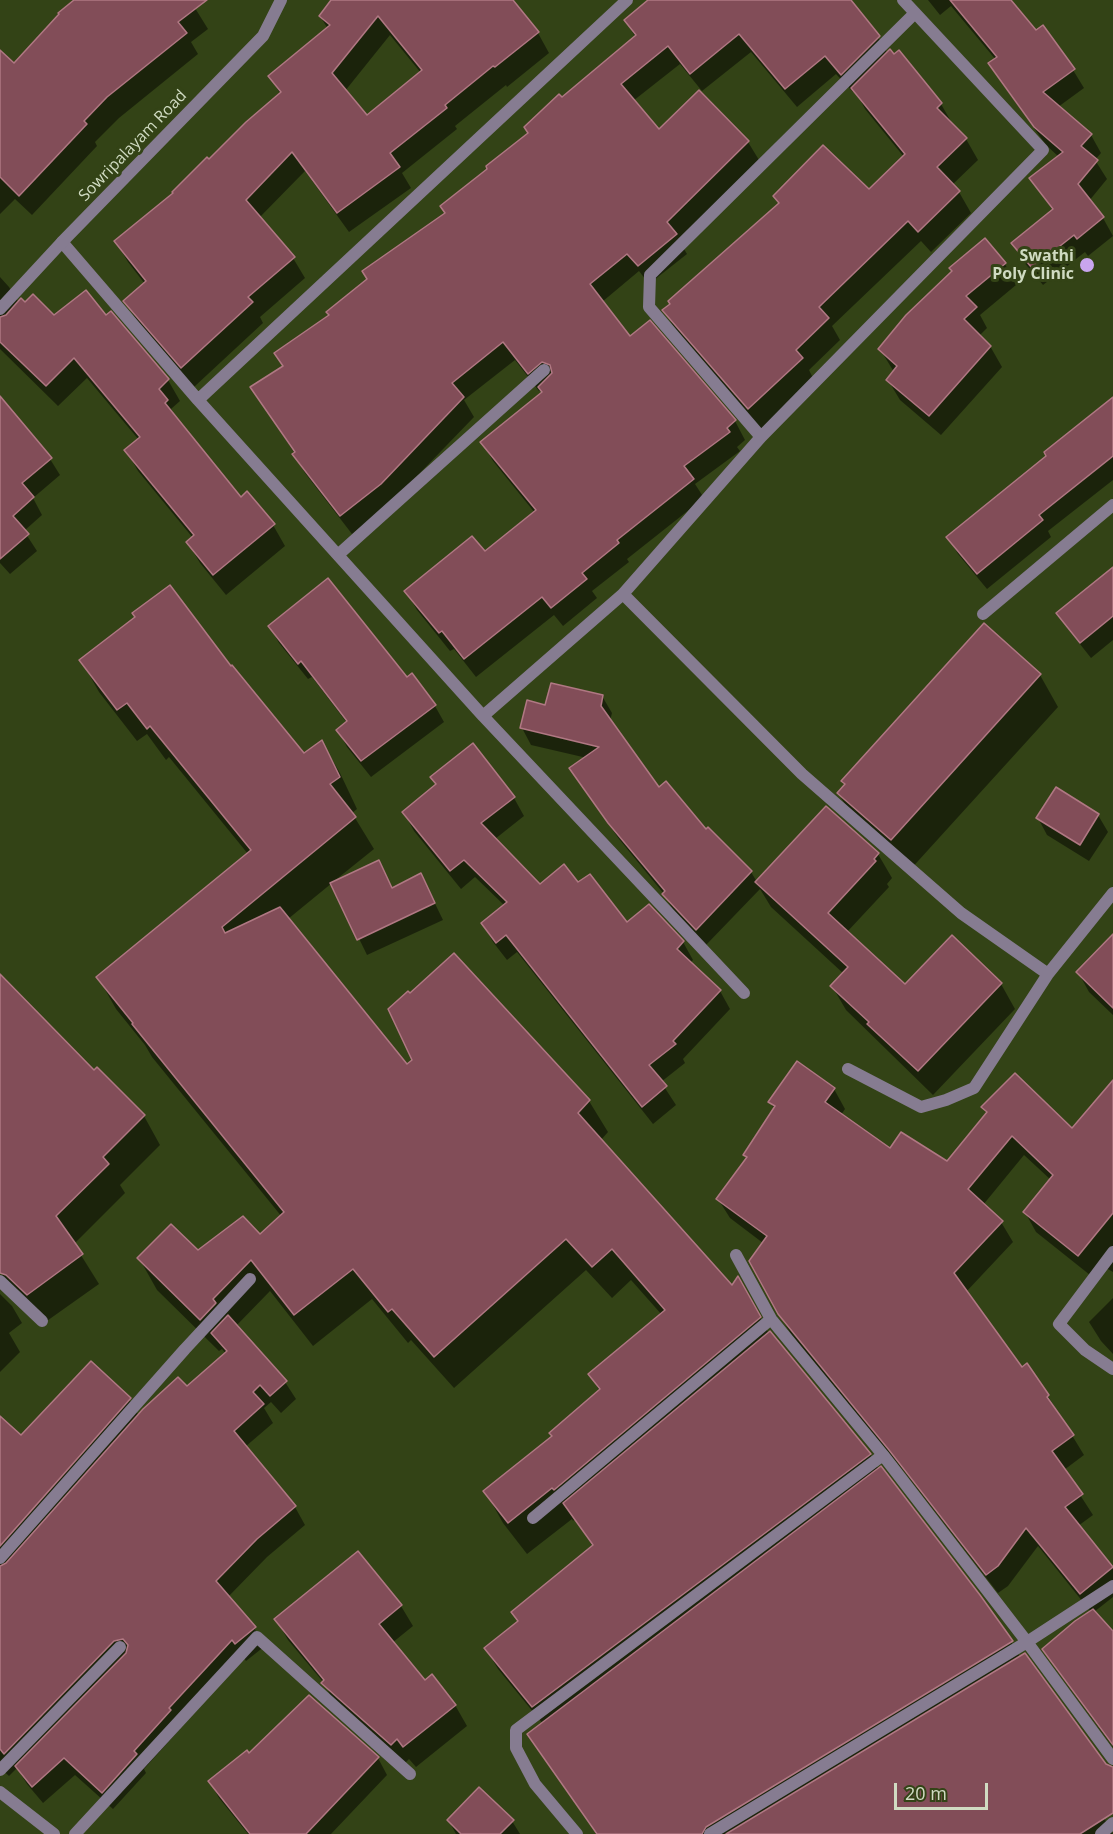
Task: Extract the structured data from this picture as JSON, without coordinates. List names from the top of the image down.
{
  "streets": {
    "street": ["Sowripalayam Road"]
  },
  "places": ["Swathi Poly Clinic"],
  "scale_bar": "20 m"
}
